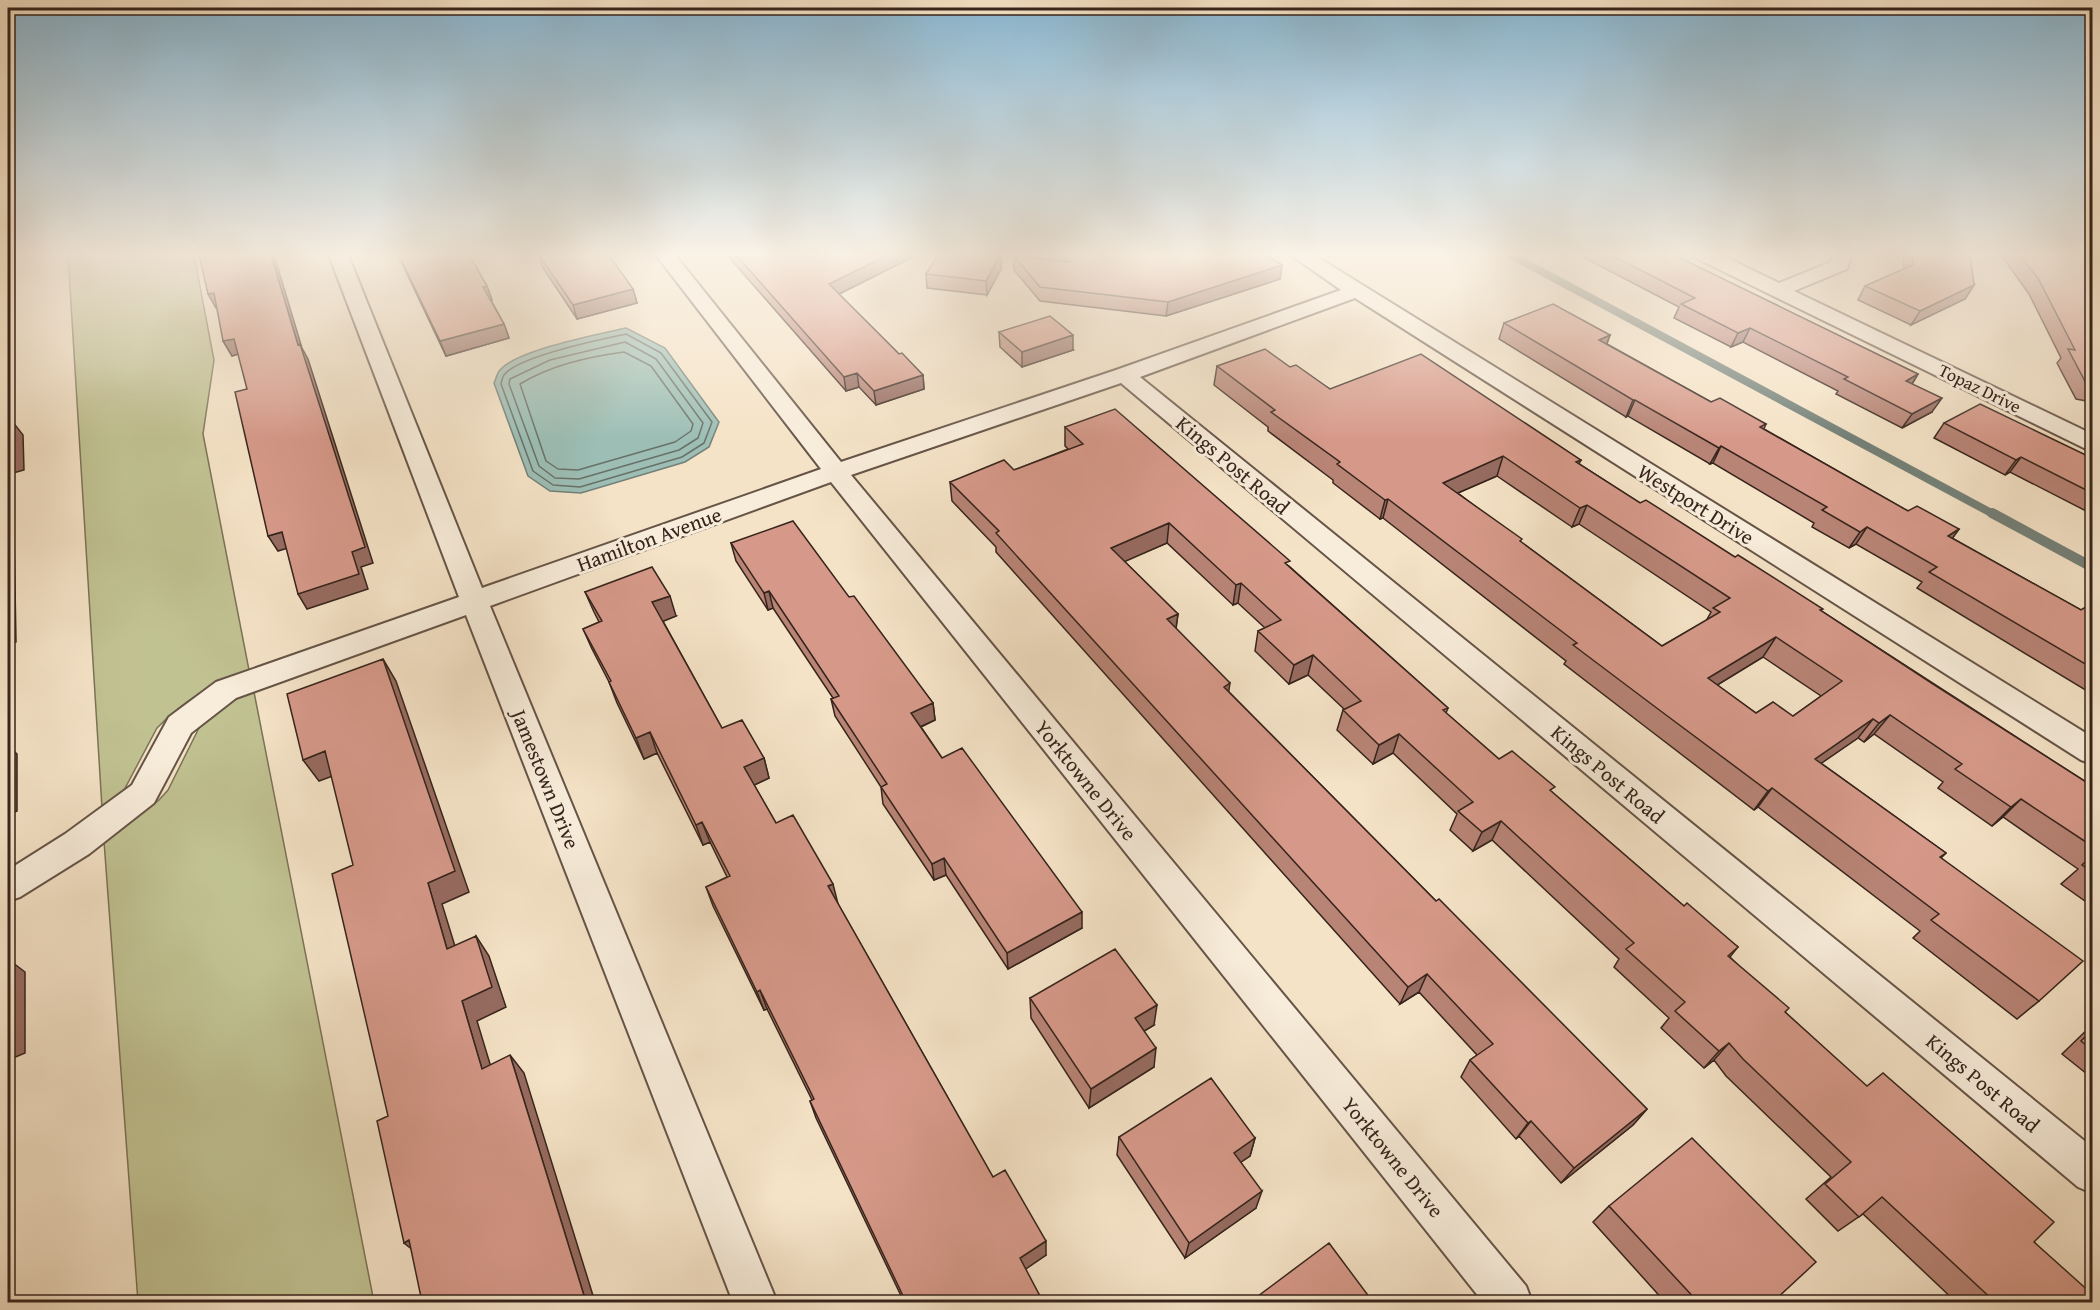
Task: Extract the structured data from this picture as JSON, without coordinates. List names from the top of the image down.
{
  "streets": {
    "street": [
      "Topaz Drive",
      "Kings Post Road",
      "Westport Drive",
      "Hamilton Avenue",
      "Jamestown Drive",
      "Yorktowne Drive"
    ]
  },
  "crossings": [
    ["Kings Post Road", "Hamilton Avenue"],
    ["Hamilton Avenue", "Jamestown Drive"],
    ["Hamilton Avenue", "Yorktowne Drive"]
  ]
}
